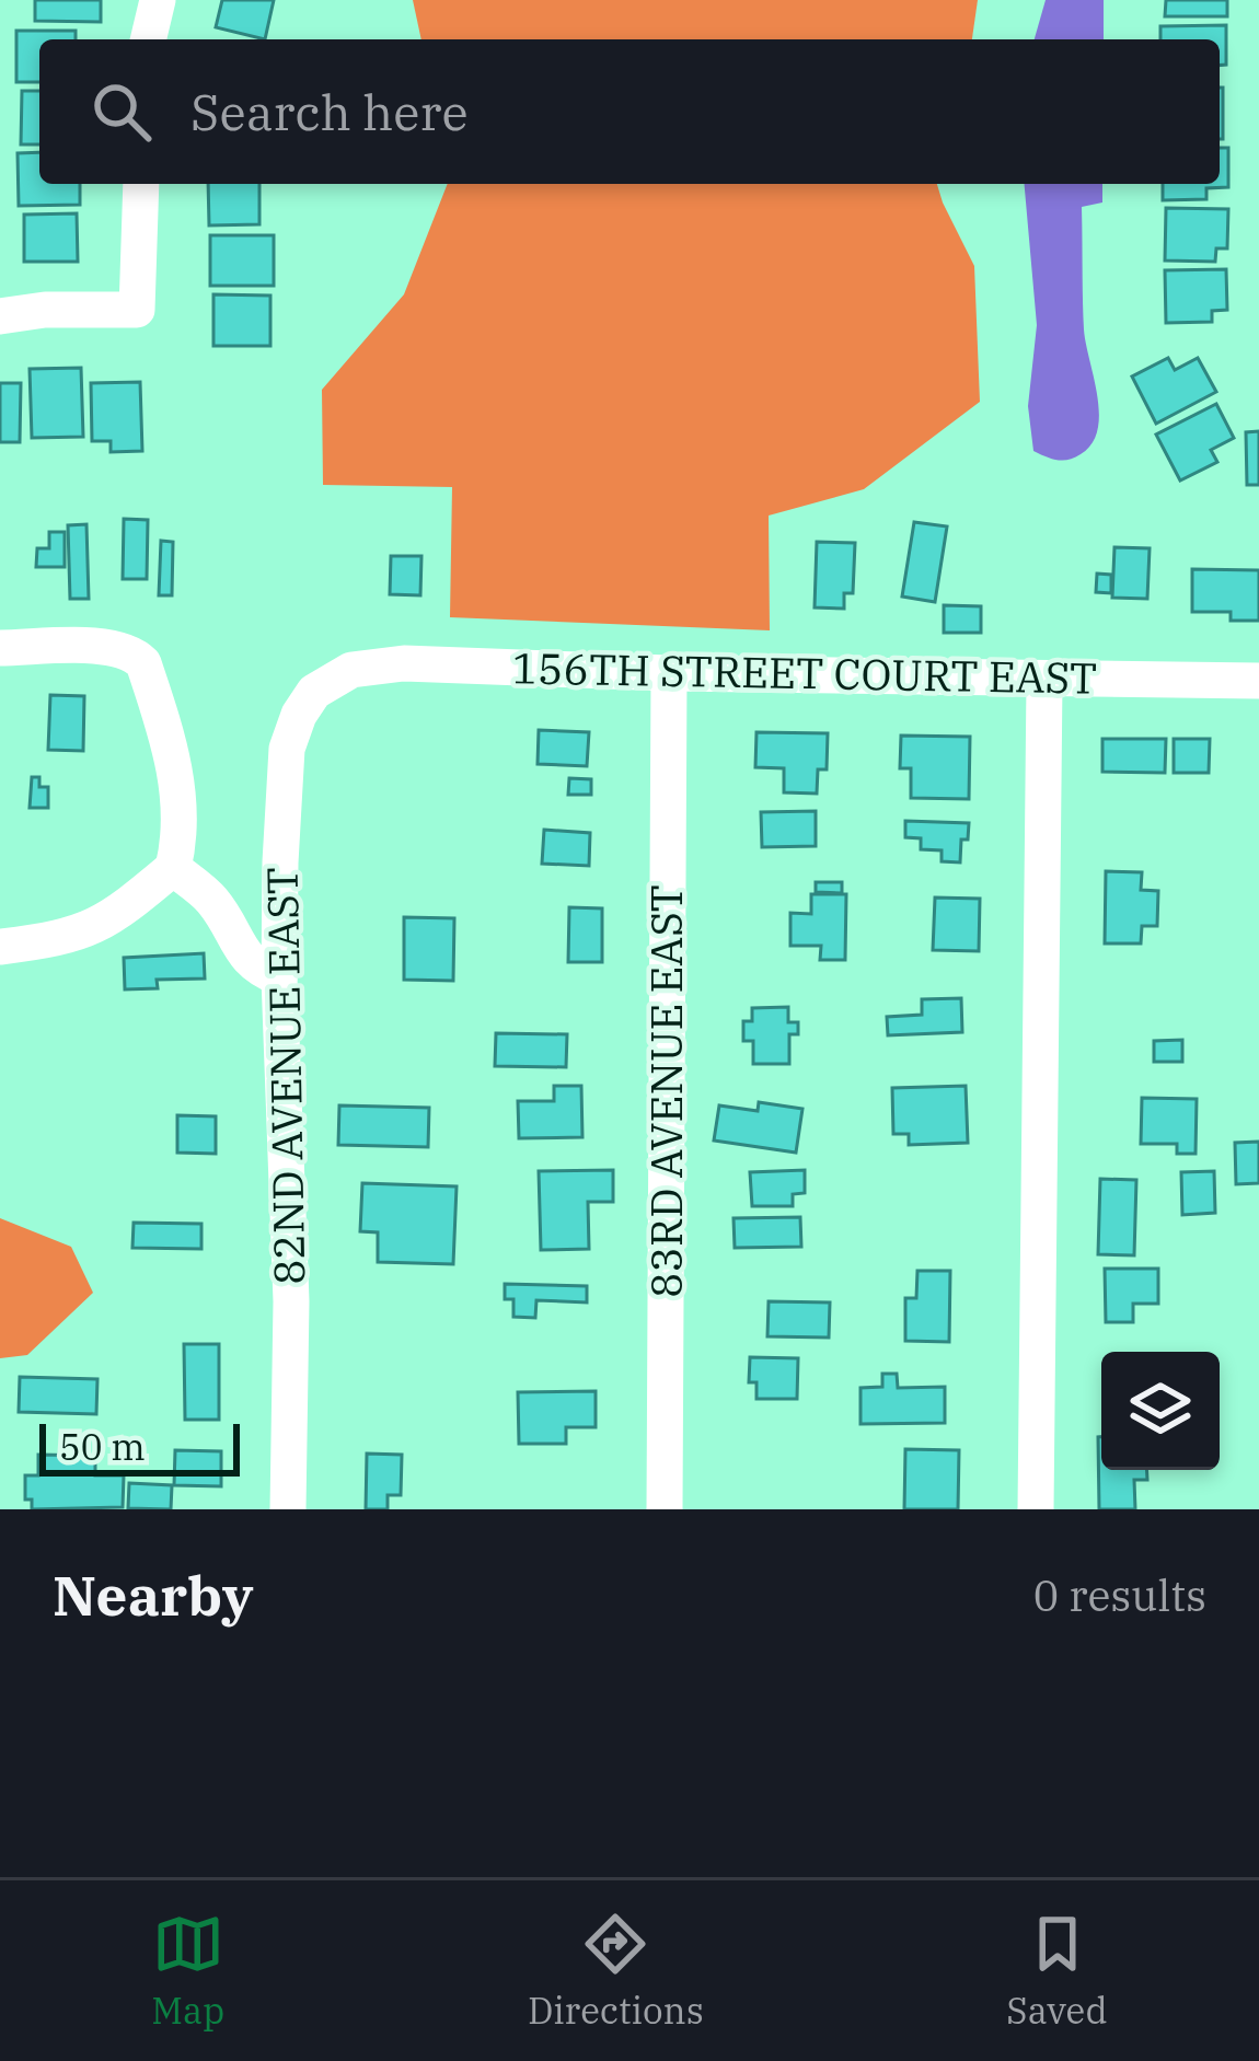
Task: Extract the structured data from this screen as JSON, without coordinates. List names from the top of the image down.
{
  "streets": {
    "street": ["156TH STREET COURT EAST", "82ND AVENUE EAST", "83RD AVENUE EAST"]
  },
  "crossings": [
    ["156TH STREET COURT EAST", "82ND AVENUE EAST"],
    ["156TH STREET COURT EAST", "83RD AVENUE EAST"]
  ],
  "scale_bar": "50 m",
  "page": {
    "search": "Search here",
    "scale": "50 m",
    "heading": ["Nearby", "0 results"],
    "nav": ["Map", "Directions", "Saved"]
  }
}
